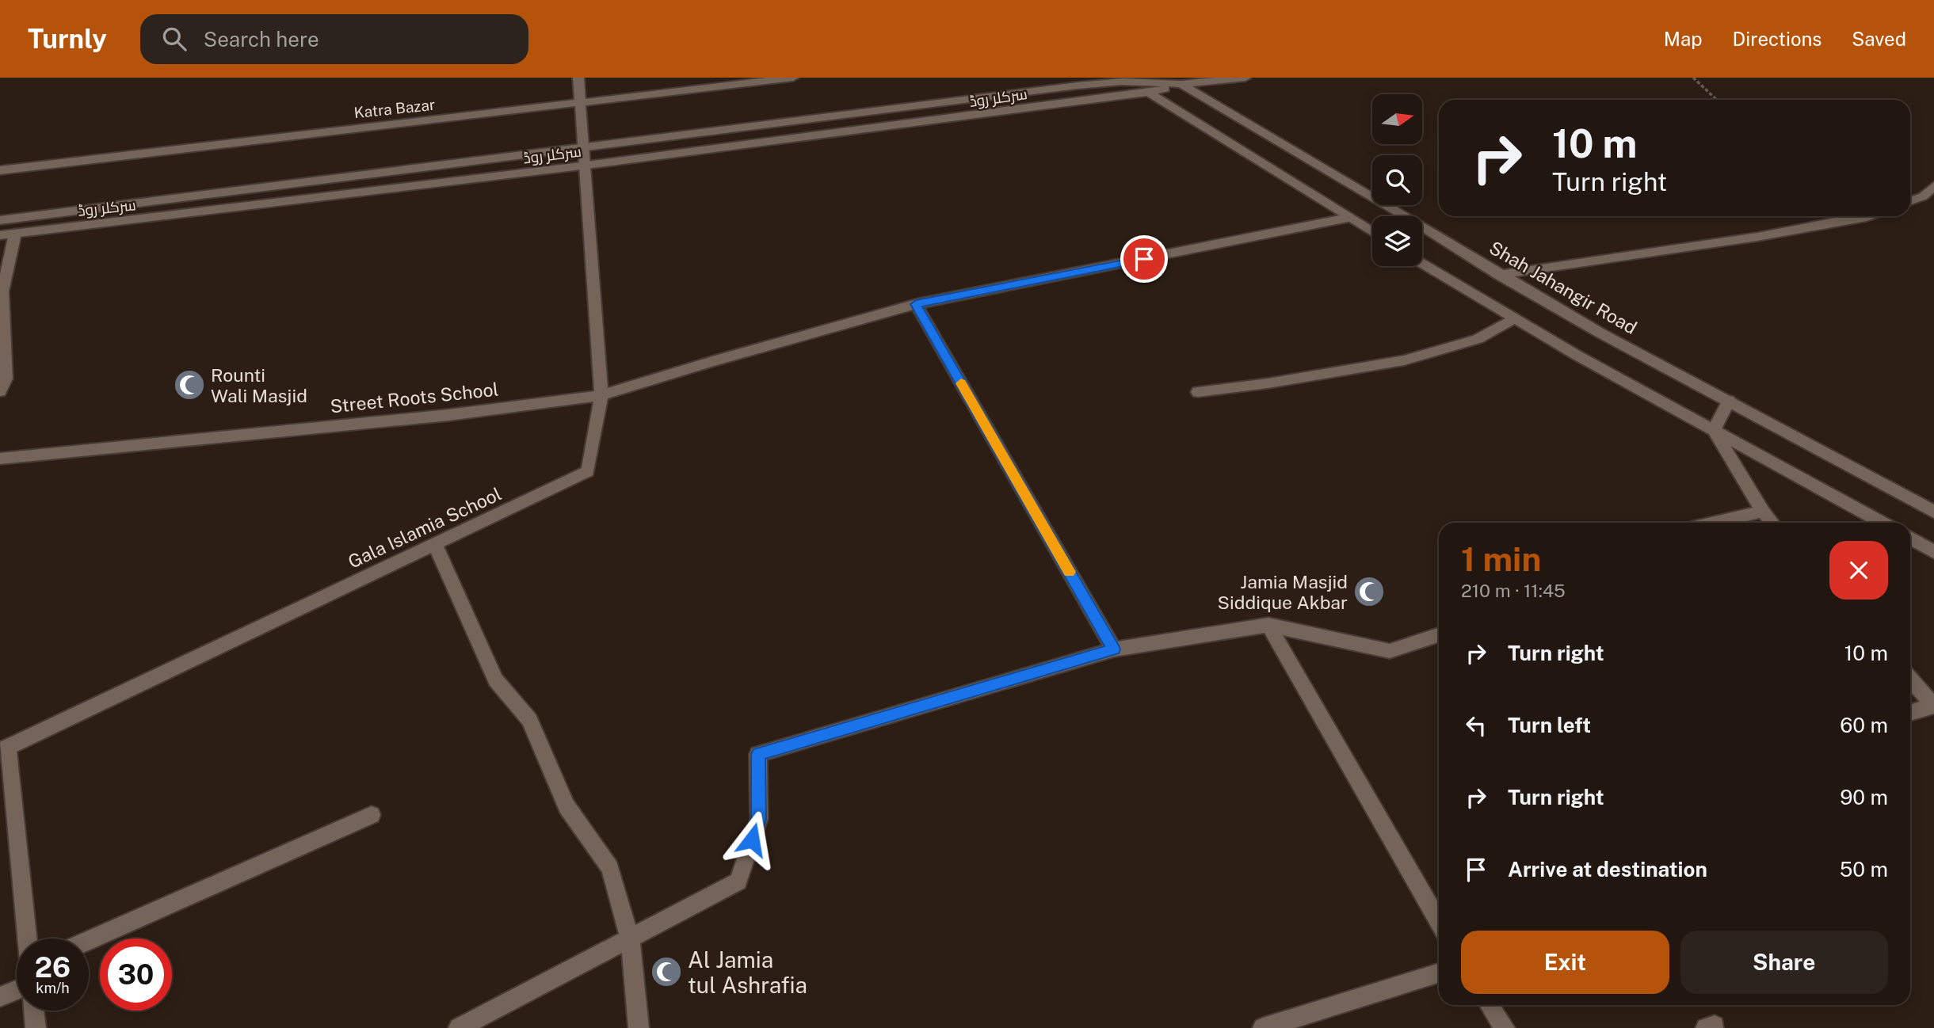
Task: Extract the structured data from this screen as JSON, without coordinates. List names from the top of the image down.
{
  "streets": {
    "street": [
      "سرکلر روڈ",
      "Katra Bazar",
      "Shah Jahangir Road",
      "Street Roots School",
      "Gala Islamia School"
    ]
  },
  "crossings": [
    ["سرکلر روڈ", "Shah Jahangir Road"],
    ["سرکلر روڈ", "Gala Islamia School"],
    ["Katra Bazar", "Gala Islamia School"],
    ["Street Roots School", "Gala Islamia School"]
  ],
  "places": {
    "mosque": ["Rounti Wali Masjid", "Jamia Masjid Siddique Akbar", "Al Jamia tul Ashrafia"]
  },
  "north": "right",
  "page": {
    "header": "Turnly",
    "search": "Search here",
    "nav": ["Map", "Directions", "Saved"],
    "turn": ["10 m", "Turn right"],
    "heading": ["1 min", "210 m · 11:45"],
    "list": [
      {
        "name": "Turn right",
        "value": "10 m"
      },
      {
        "name": "Turn left",
        "value": "60 m"
      },
      {
        "name": "Turn right",
        "value": "90 m"
      },
      {
        "name": "Arrive at destination",
        "value": "50 m"
      }
    ],
    "buttons": ["Exit", "Share"],
    "speed": "26 km/h",
    "limit": "30"
  }
}
